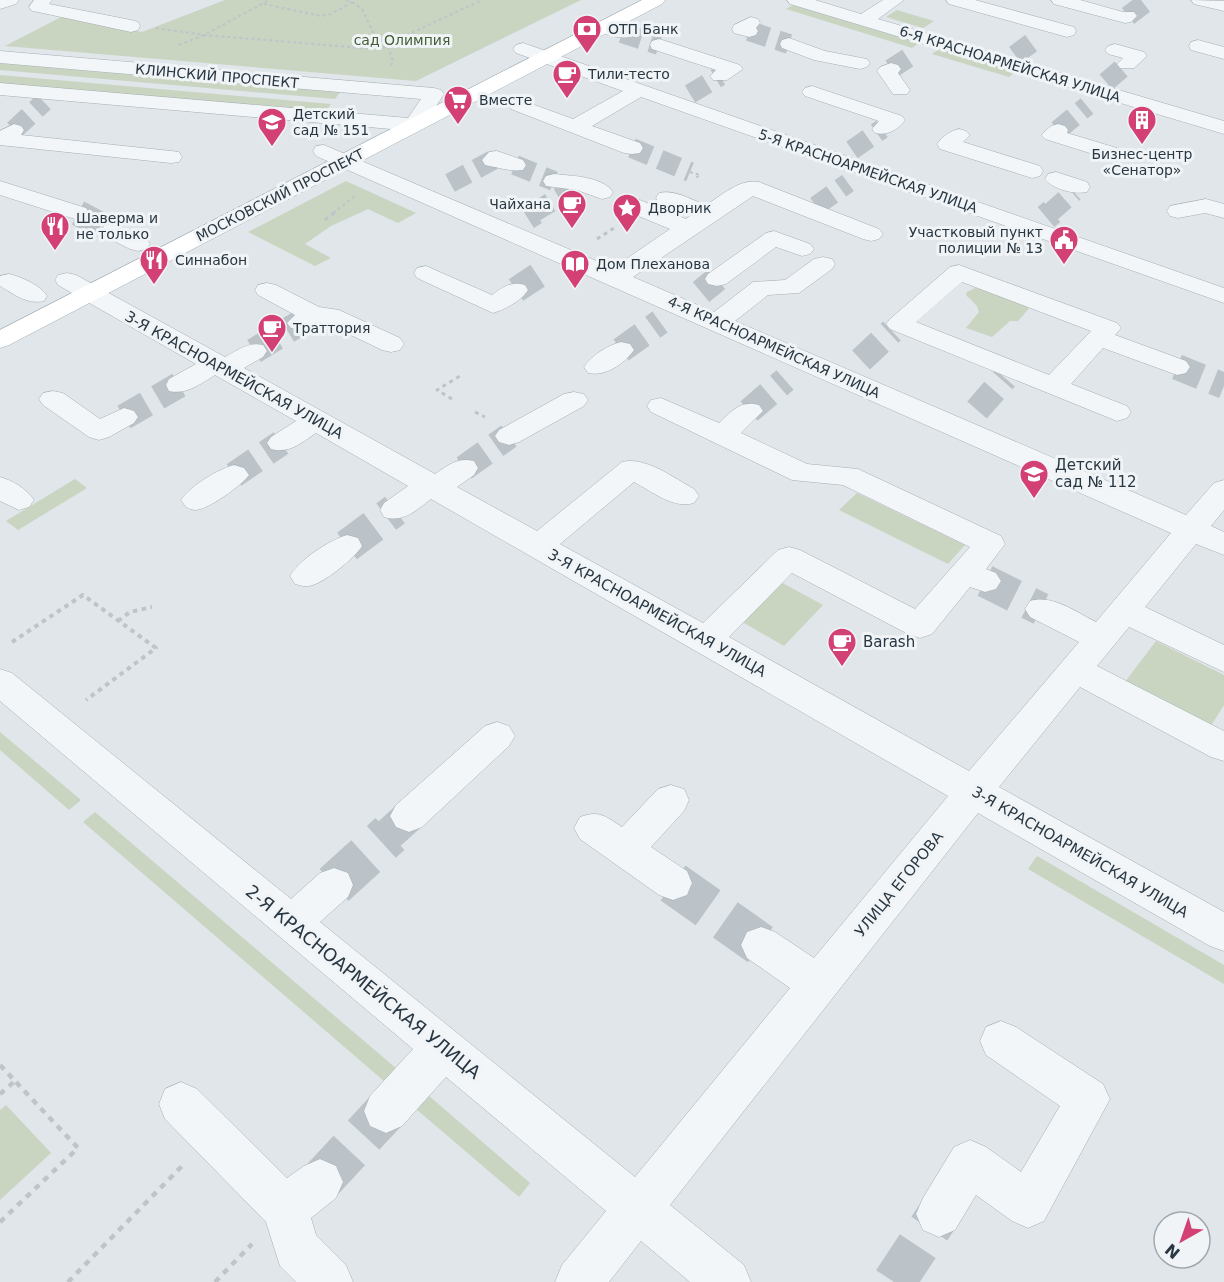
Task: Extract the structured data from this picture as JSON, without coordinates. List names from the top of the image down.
{
  "streets": {
    "main road": ["МОСКОВСКИЙ ПРОСПЕКТ"],
    "street": [
      "6-Я КРАСНОАРМЕЙСКАЯ УЛИЦА",
      "КЛИНСКИЙ ПРОСПЕКТ",
      "5-Я КРАСНОАРМЕЙСКАЯ УЛИЦА",
      "4-Я КРАСНОАРМЕЙСКАЯ УЛИЦА",
      "3-Я КРАСНОАРМЕЙСКАЯ УЛИЦА",
      "УЛИЦА ЕГОРОВА",
      "2-Я КРАСНОАРМЕЙСКАЯ УЛИЦА"
    ]
  },
  "crossings": [
    ["КЛИНСКИЙ ПРОСПЕКТ", "МОСКОВСКИЙ ПРОСПЕКТ"],
    ["5-Я КРАСНОАРМЕЙСКАЯ УЛИЦА", "МОСКОВСКИЙ ПРОСПЕКТ"],
    ["МОСКОВСКИЙ ПРОСПЕКТ", "4-Я КРАСНОАРМЕЙСКАЯ УЛИЦА"],
    ["МОСКОВСКИЙ ПРОСПЕКТ", "3-Я КРАСНОАРМЕЙСКАЯ УЛИЦА"],
    ["4-Я КРАСНОАРМЕЙСКАЯ УЛИЦА", "УЛИЦА ЕГОРОВА"],
    ["3-Я КРАСНОАРМЕЙСКАЯ УЛИЦА", "УЛИЦА ЕГОРОВА"],
    ["УЛИЦА ЕГОРОВА", "2-Я КРАСНОАРМЕЙСКАЯ УЛИЦА"]
  ],
  "parks": ["сад Олимпия"],
  "places": {
    "bank": ["ОТП Банк"],
    "cafe": [
      "Тили-тесто",
      "Чайхана",
      "Траттория",
      "Barash"
    ],
    "supermarket": ["Вместе"],
    "building": ["Бизнес-центр «Сенатор»"],
    "school or university": ["Детский сад № 151", "Детский сад № 112"],
    "place": ["Дворник"],
    "restaurant": ["Шаверма и не только", "Синнабон"],
    "public building": ["Участковый пункт полиции № 13"],
    "library": ["Дом Плеханова"]
  },
  "north": "bottom left"
}
